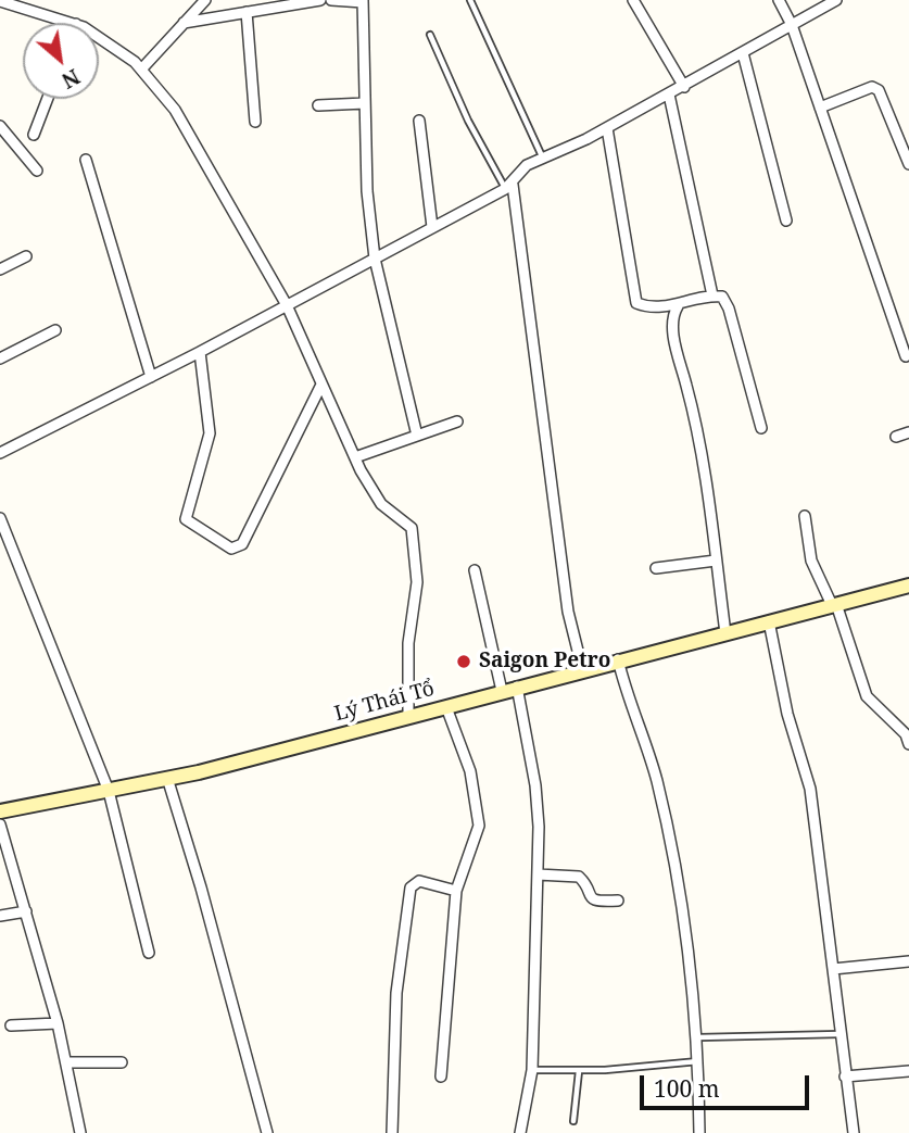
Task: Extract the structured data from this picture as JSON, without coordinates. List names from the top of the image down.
{
  "streets": {
    "main road": ["Lý Thái Tổ"]
  },
  "places": ["Saigon Petro"],
  "scale_bar": "100 m",
  "north": "bottom right"
}
